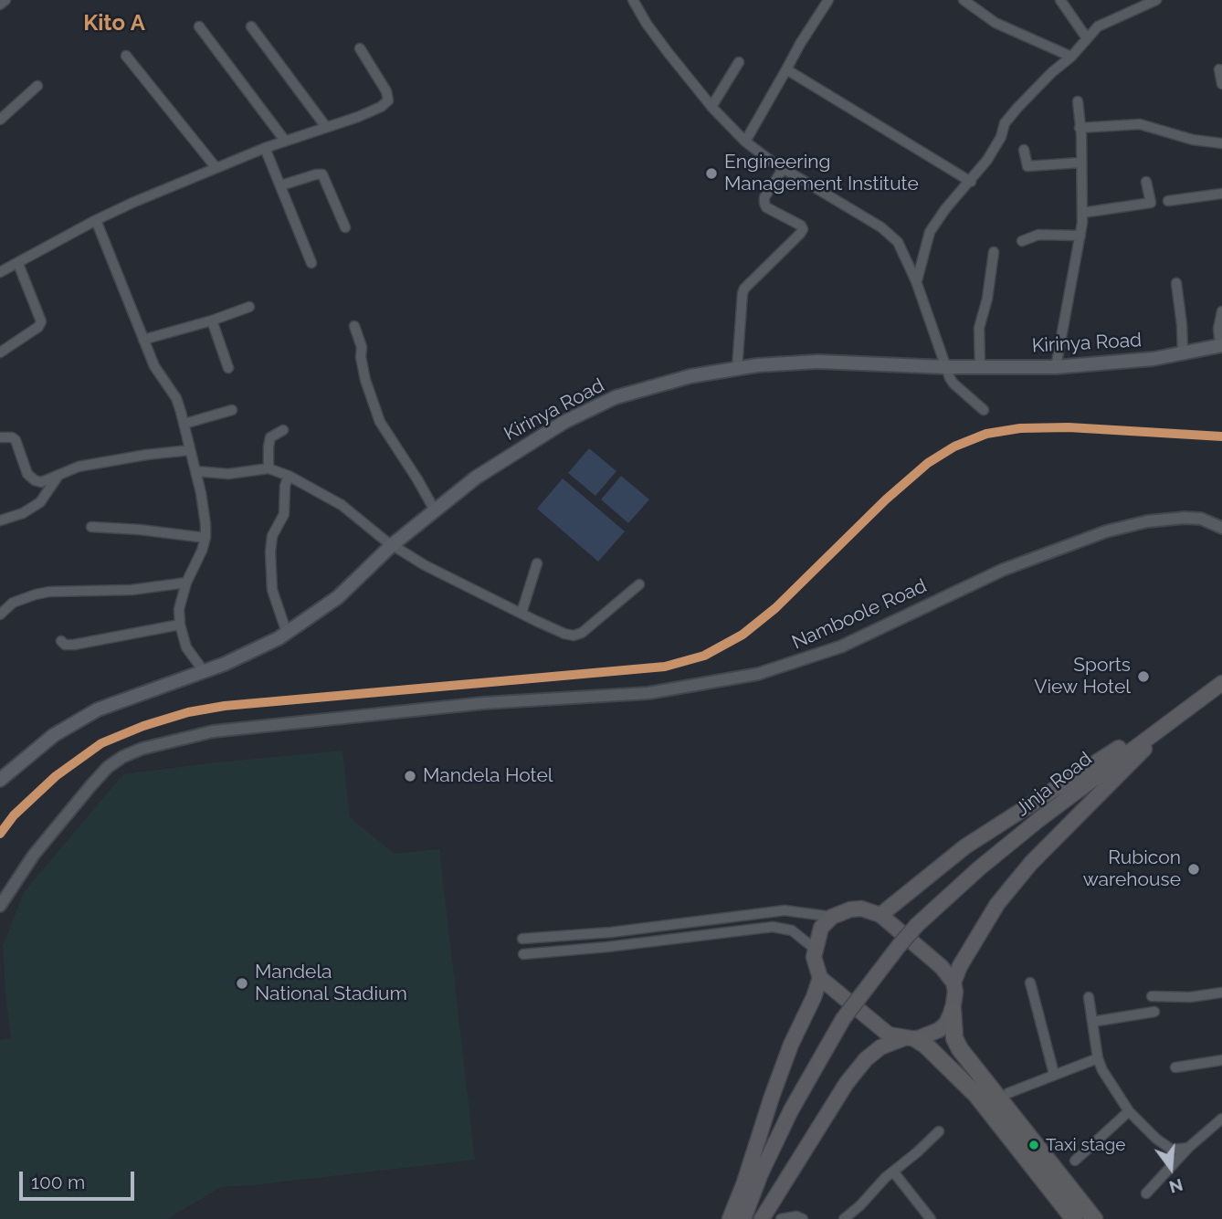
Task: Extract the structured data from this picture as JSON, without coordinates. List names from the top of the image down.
{
  "streets": {
    "highway": ["Jinja Road"],
    "main road": ["Kirinya Road"],
    "street": ["Namboole Road"]
  },
  "districts": ["Kito A"],
  "places": [
    "Engineering Management Institute",
    "Sports View Hotel",
    "Mandela Hotel",
    "Rubicon warehouse",
    "Mandela National Stadium",
    "Taxi stage"
  ],
  "scale_bar": "100 m",
  "north": "bottom"
}
